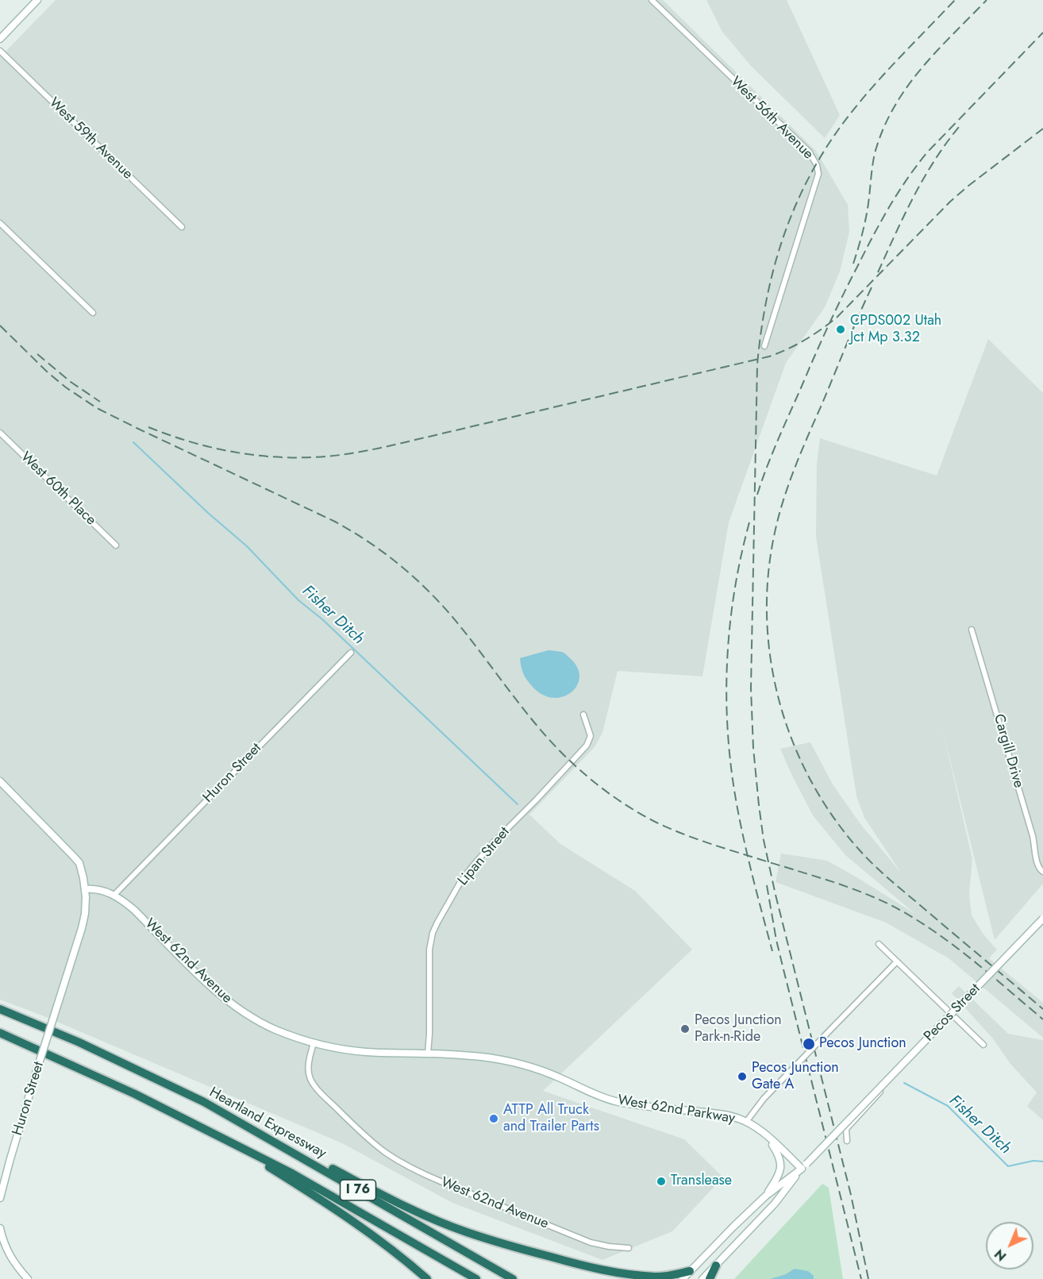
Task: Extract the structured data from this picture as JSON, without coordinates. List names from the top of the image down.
{
  "streets": {
    "highway": ["Heartland Expressway", "I 76"],
    "street": [
      "West 56th Avenue",
      "West 59th Avenue",
      "West 60th Place",
      "Cargill Drive",
      "Huron Street",
      "Lipan Street",
      "West 62nd Avenue",
      "Pecos Street",
      "West 62nd Parkway"
    ]
  },
  "crossings": [
    ["Huron Street", "West 62nd Avenue"],
    ["Lipan Street", "West 62nd Parkway"],
    ["West 62nd Avenue", "West 62nd Parkway"],
    ["Pecos Street", "West 62nd Parkway"]
  ],
  "water": ["Fisher Ditch"],
  "places": [
    "CPDS002 Utah Jct Mp 3.32",
    "Pecos Junction Park-n-Ride",
    "Pecos Junction",
    "Pecos Junction Gate A",
    "ATTP All Truck and Trailer Parts",
    "Translease"
  ],
  "north": "bottom left"
}
